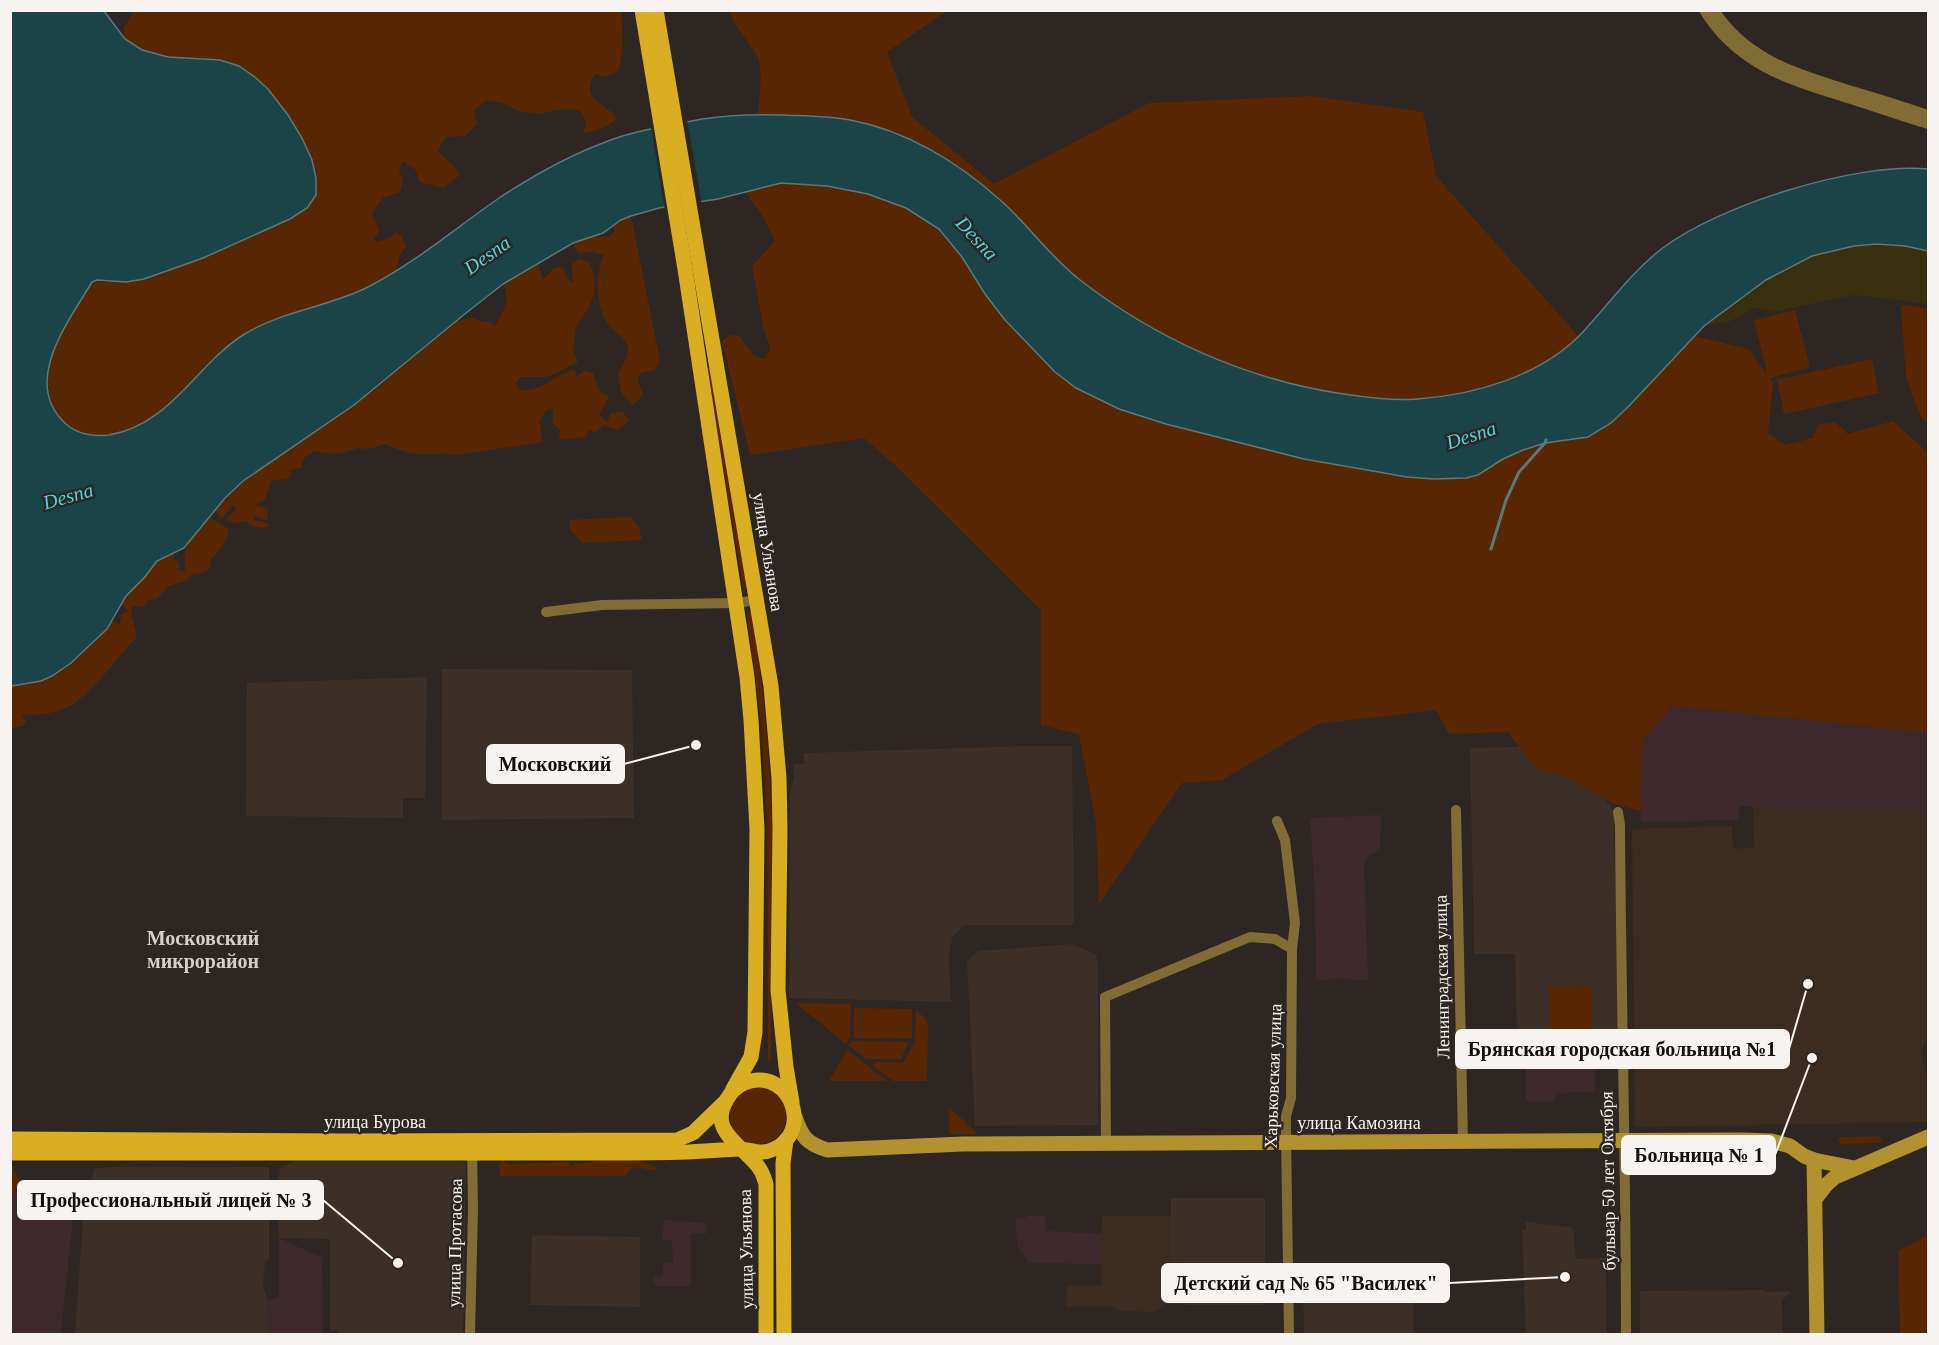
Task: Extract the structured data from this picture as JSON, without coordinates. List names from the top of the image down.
{
  "streets": {
    "main road": ["улица Ульянова", "улица Бурова"],
    "street": [
      "Ленинградская улица",
      "Харьковская улица",
      "улица Камозина",
      "бульвар 50 лет Октября",
      "улица Протасова"
    ]
  },
  "crossings": [
    ["улица Ульянова", "улица Бурова"],
    ["улица Ульянова", "улица Камозина"],
    ["Ленинградская улица", "улица Камозина"],
    ["Харьковская улица", "улица Камозина"],
    ["улица Бурова", "улица Камозина"],
    ["улица Бурова", "улица Протасова"],
    ["улица Камозина", "бульвар 50 лет Октября"]
  ],
  "districts": ["Московский микрорайон"],
  "water": ["Desna"],
  "places": [
    "Московский",
    "Брянская городская больница №1",
    "Больница № 1",
    "Профессиональный лицей № 3",
    "Детский сад № 65 \"Василек\""
  ]
}
